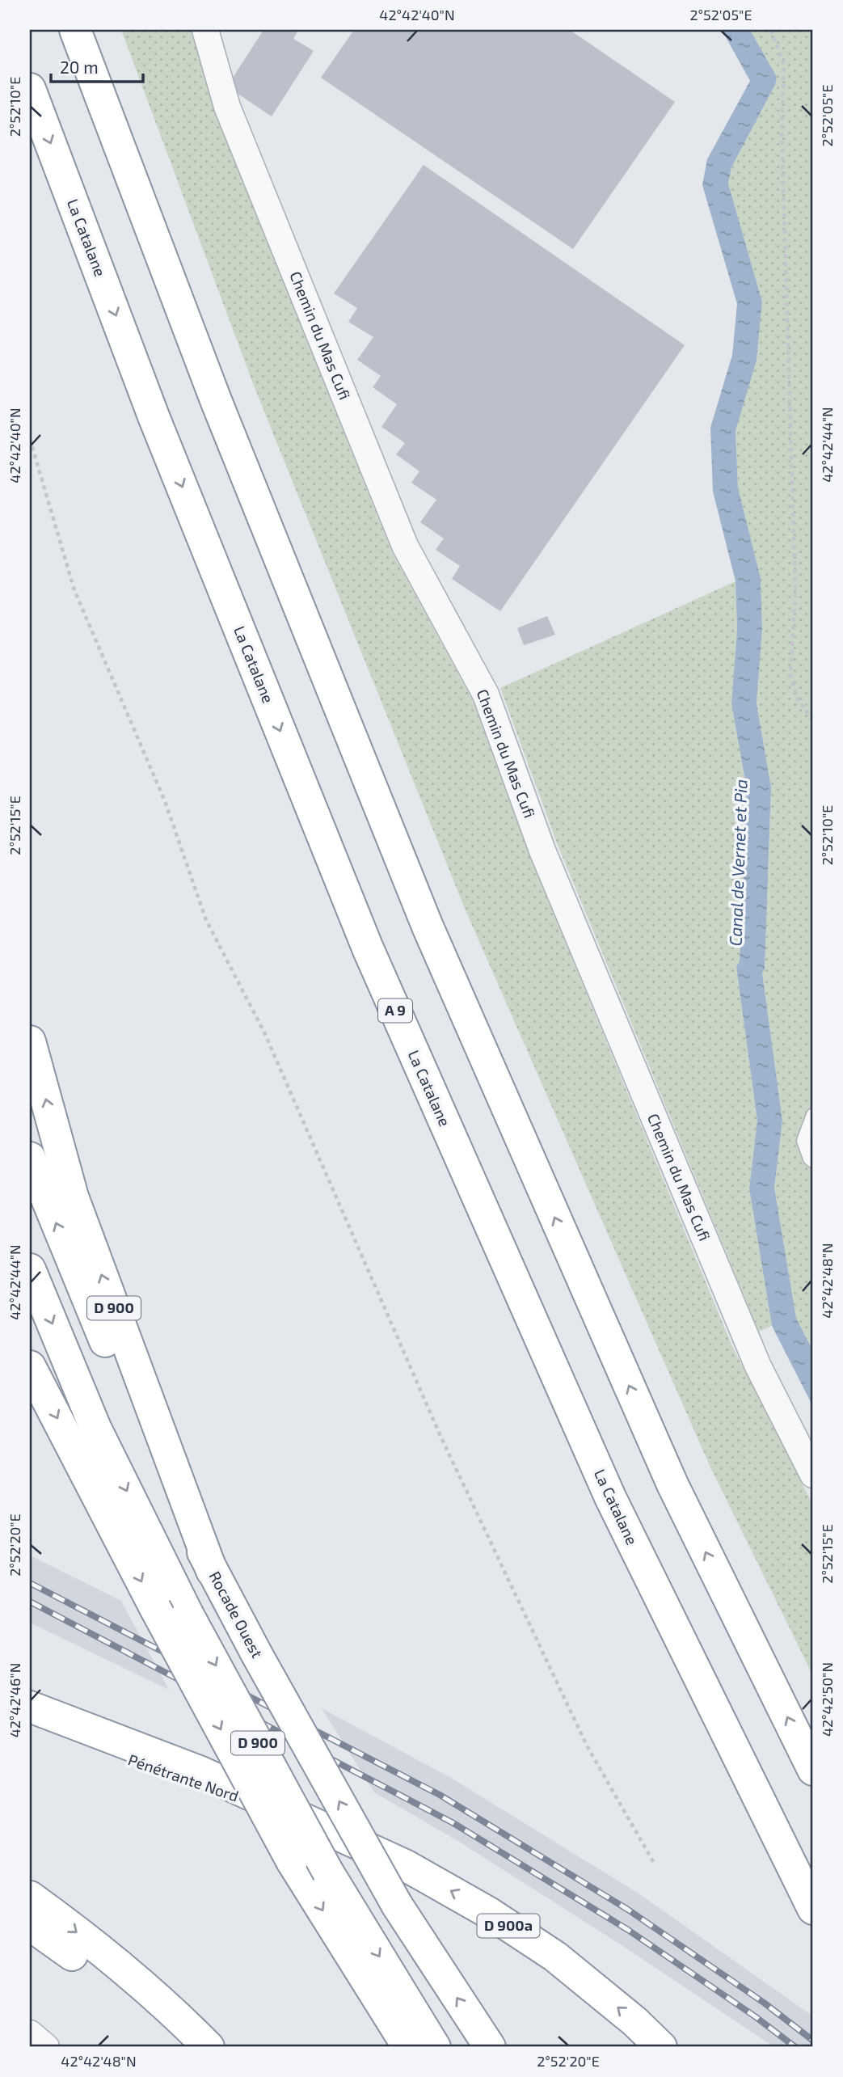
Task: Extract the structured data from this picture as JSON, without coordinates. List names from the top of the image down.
{
  "streets": {
    "highway": [
      "La Catalane",
      "A 9",
      "D 900",
      "Rocade Ouest",
      "Pénétrante Nord",
      "D 900a"
    ],
    "street": ["Chemin du Mas Cufi"]
  },
  "crossings": [
    ["D 900", "Rocade Ouest"],
    ["Pénétrante Nord", "D 900a"]
  ],
  "water": ["Canal de Vernet et Pia"],
  "scale_bar": "20 m",
  "coordinates": [
    "42°42'40\"N",
    "2°52'05\"E",
    "2°52'10\"E",
    "42°42'44\"N",
    "2°52'15\"E",
    "42°42'48\"N",
    "2°52'20\"E",
    "42°42'50\"N",
    "42°42'46\"N"
  ]
}
